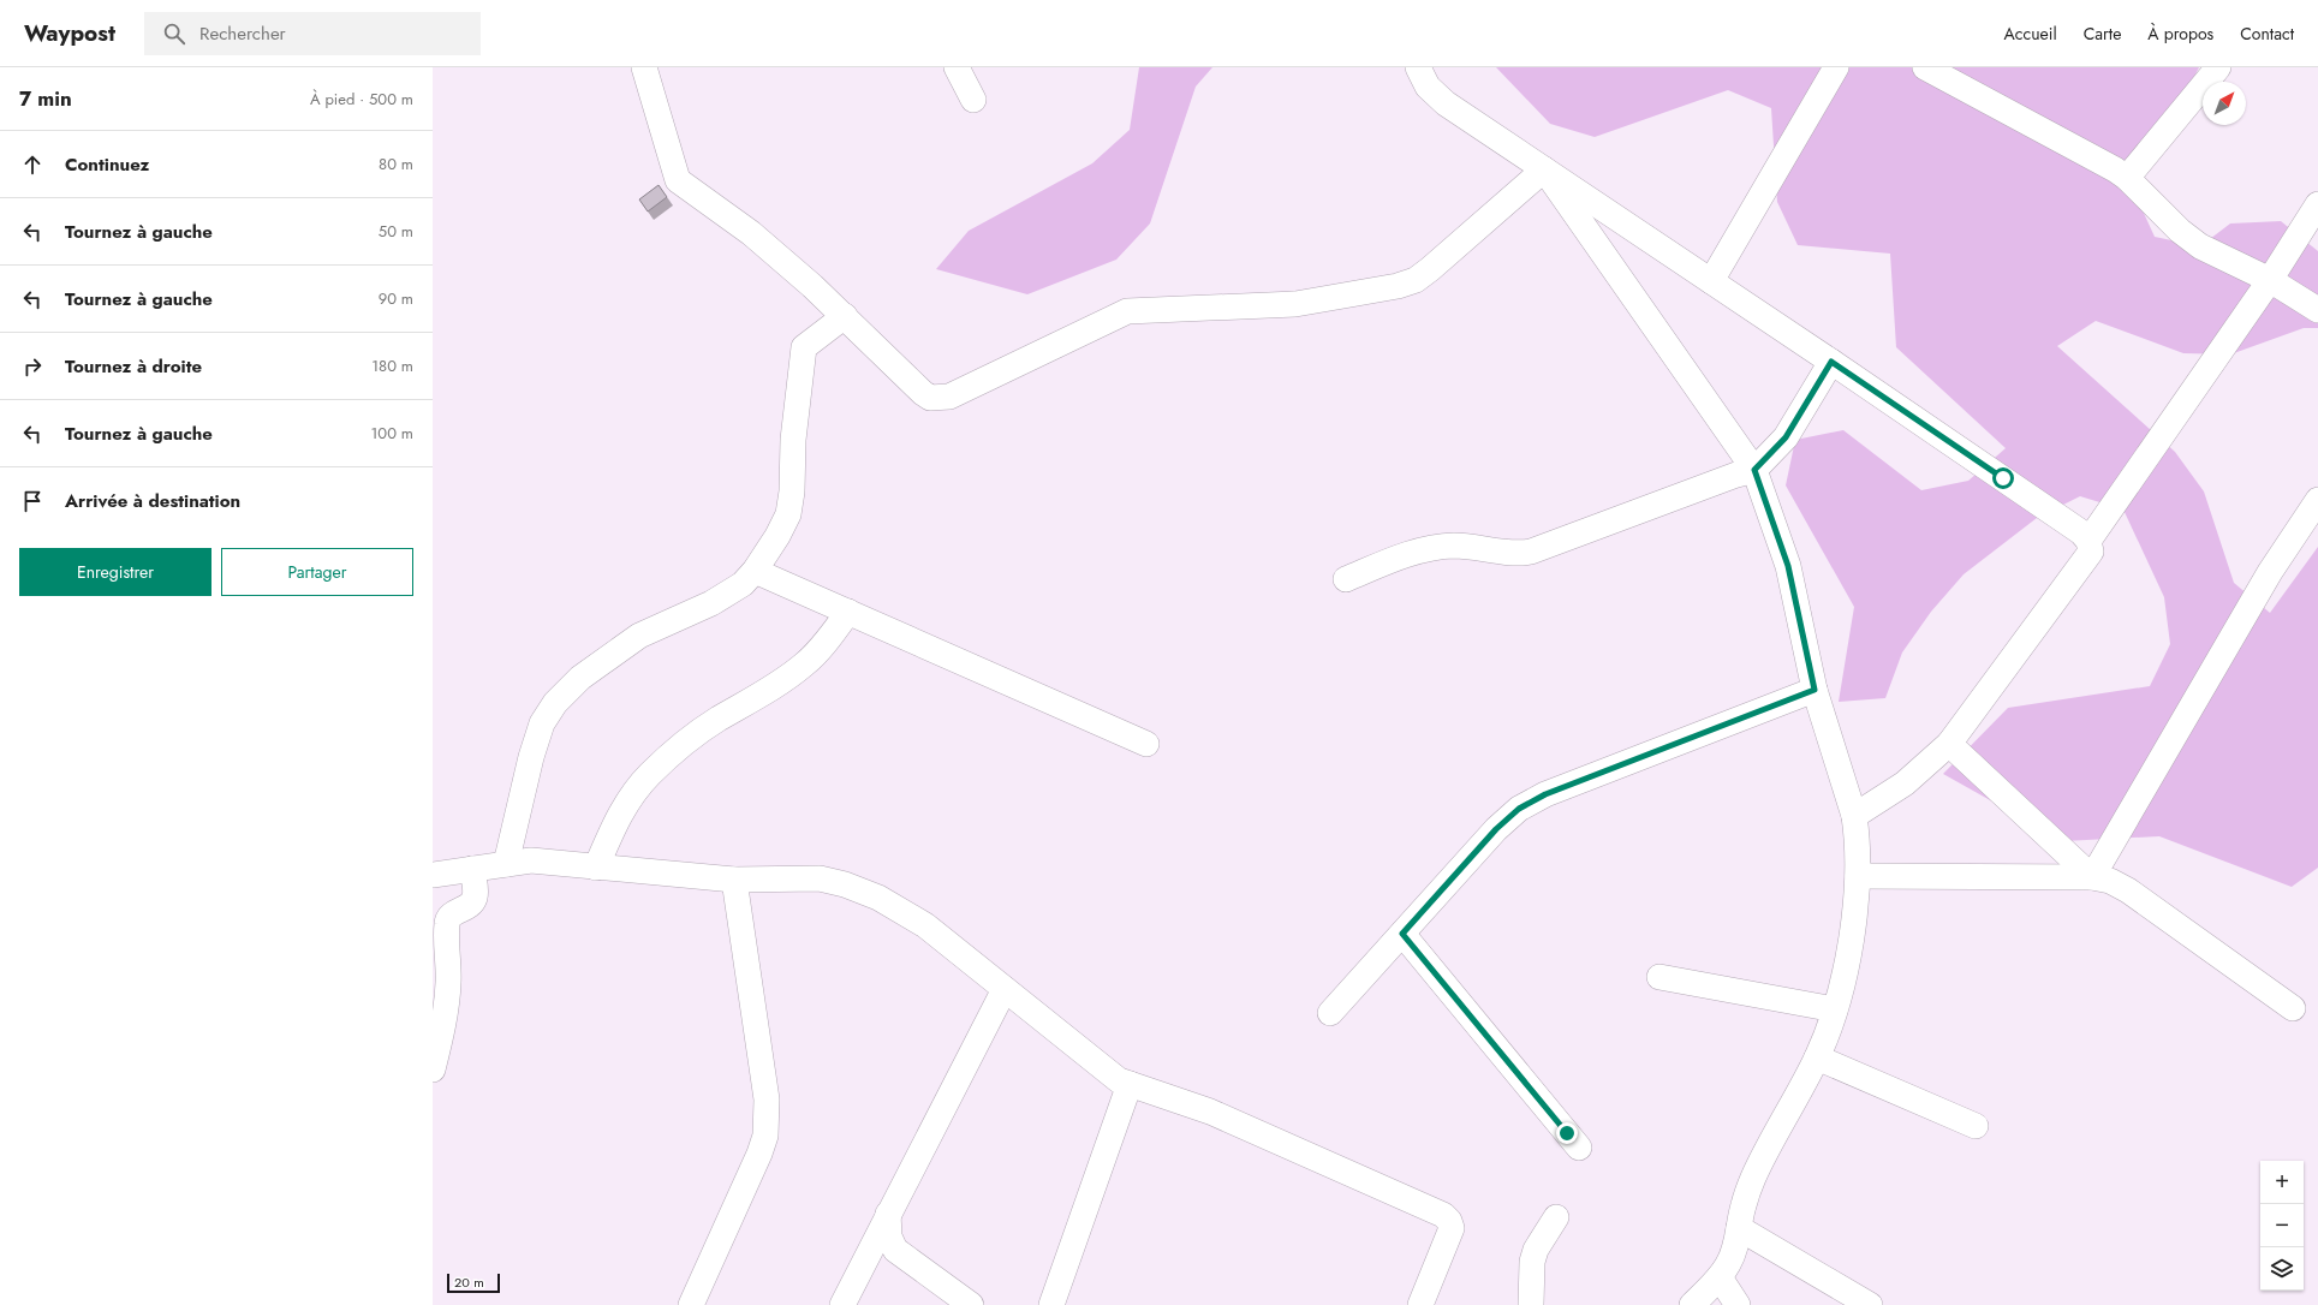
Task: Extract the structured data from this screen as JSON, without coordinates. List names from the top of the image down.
{
  "scale_bar": "20 m",
  "north": "top right",
  "page": {
    "header": "Waypost",
    "search": "Rechercher",
    "nav": [
      "Accueil",
      "Carte",
      "À propos",
      "Contact"
    ],
    "heading": ["7 min", "À pied · 500 m"],
    "list": [
      ["Continuez", "80 m"],
      ["Tournez à gauche", "50 m"],
      ["Tournez à gauche", "90 m"],
      ["Tournez à droite", "180 m"],
      ["Tournez à gauche", "100 m"],
      "Arrivée à destination"
    ],
    "buttons": ["Enregistrer", "Partager"],
    "map_buttons": ["+", "−"],
    "scale": "20 m"
  }
}
